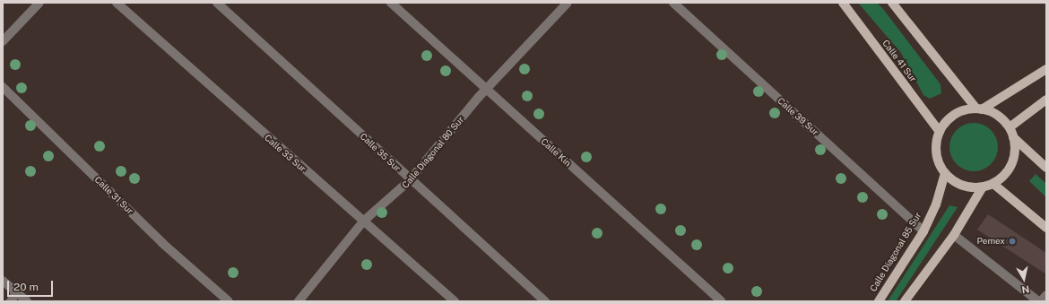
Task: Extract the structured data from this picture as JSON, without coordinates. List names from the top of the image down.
{
  "streets": {
    "main road": ["Calle 41 Sur", "Calle Diagonal 85 Sur"],
    "street": [
      "Calle 39 Sur",
      "Calle 35 Sur",
      "Calle Diagonal 80 Sur",
      "Calle Kin",
      "Calle 33 Sur",
      "Calle 31 Sur"
    ]
  },
  "crossings": [
    ["Calle 41 Sur", "Calle Diagonal 85 Sur"],
    ["Calle 39 Sur", "Calle Diagonal 85 Sur"],
    ["Calle 35 Sur", "Calle Diagonal 80 Sur"],
    ["Calle Diagonal 80 Sur", "Calle Kin"],
    ["Calle Diagonal 80 Sur", "Calle 33 Sur"]
  ],
  "places": ["Pemex"],
  "scale_bar": "20 m",
  "north": "bottom"
}
